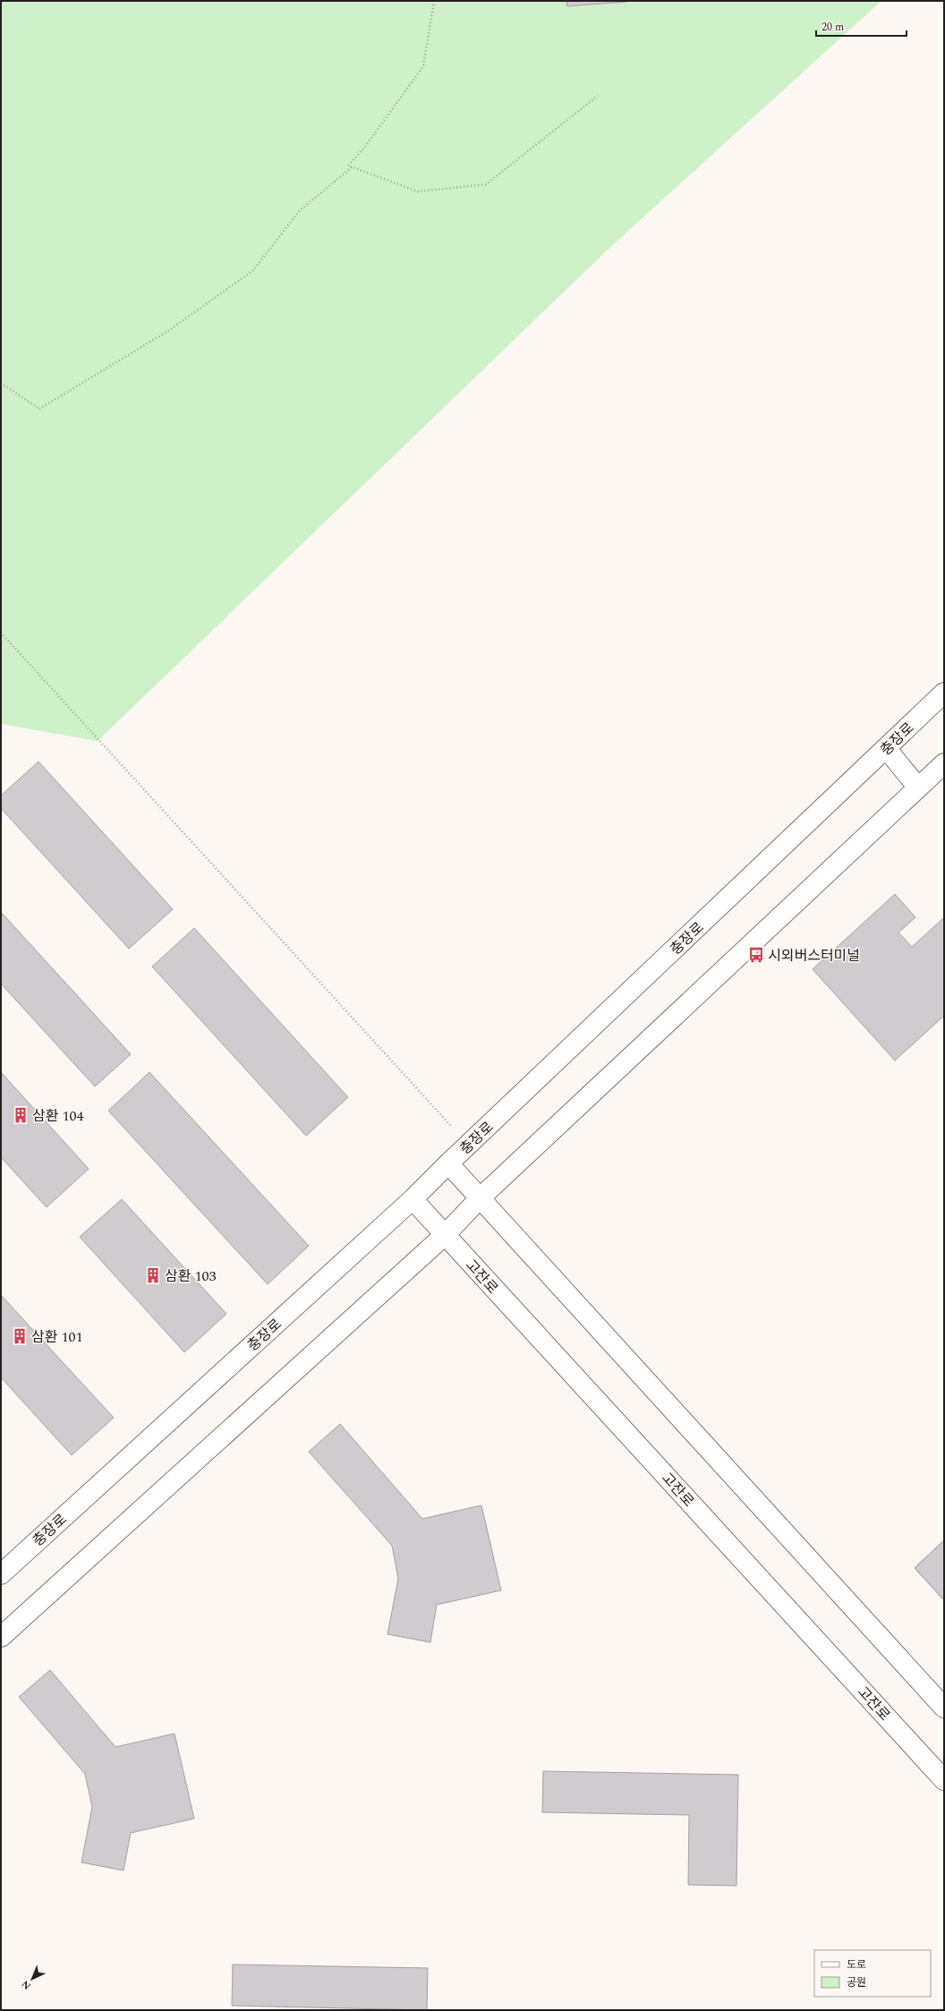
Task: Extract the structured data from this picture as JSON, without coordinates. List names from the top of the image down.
{
  "streets": {
    "street": ["충장로", "고잔로"]
  },
  "crossings": [
    ["충장로", "고잔로"]
  ],
  "places": {
    "bus stop": ["시외버스터미널"],
    "building": ["삼환 104", "삼환 103", "삼환 101"]
  },
  "legend": ["도로", "공원"],
  "scale_bar": "20 m",
  "north": "bottom left"
}
